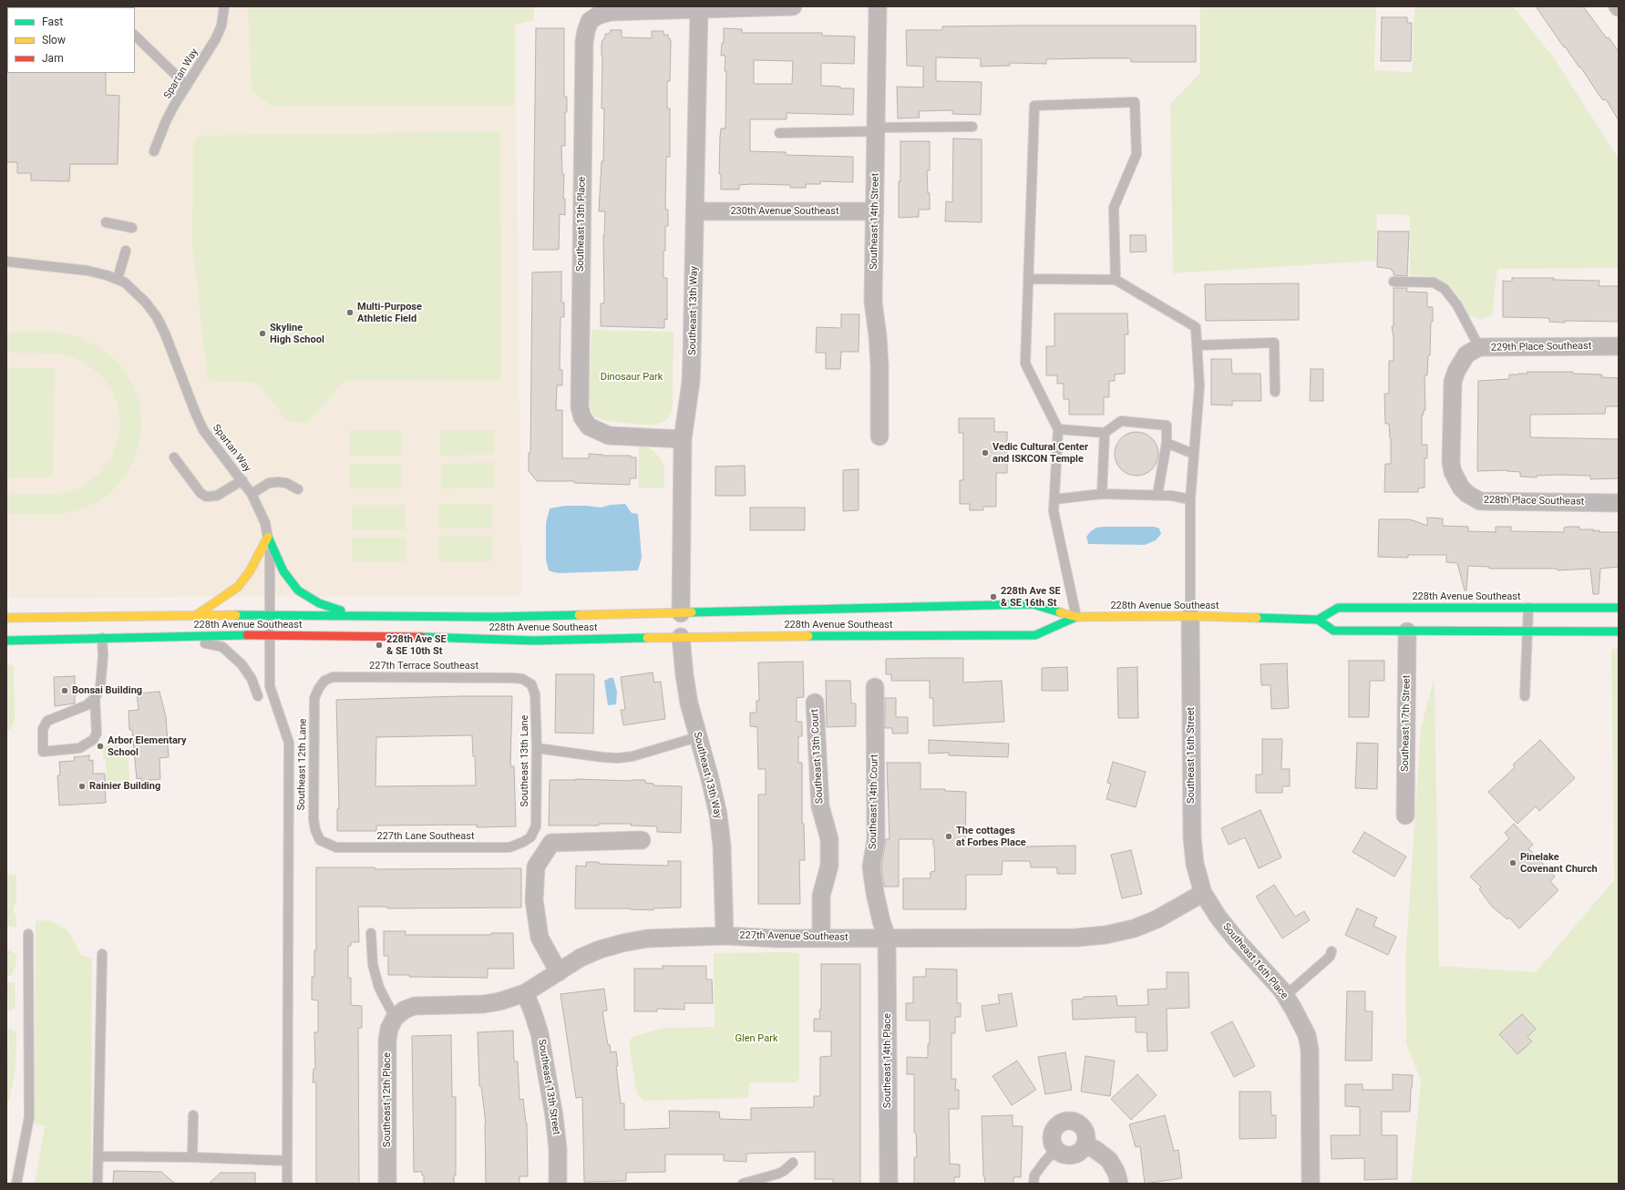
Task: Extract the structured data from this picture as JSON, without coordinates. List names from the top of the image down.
{
  "streets": {
    "main road": ["228th Avenue Southeast"],
    "street": [
      "230th Avenue Southeast",
      "Southeast 14th Street",
      "Southeast 13th Place",
      "Southeast 13th Way",
      "229th Place Southeast",
      "228th Place Southeast",
      "Southeast 17th Street",
      "Southeast 16th Street",
      "Southeast 13th Court",
      "Southeast 14th Court",
      "227th Avenue Southeast",
      "Southeast 16th Place",
      "Southeast 14th Place",
      "Southeast 13th Street",
      "Southeast 12th Place"
    ],
    "lane": [
      "Spartan Way",
      "227th Terrace Southeast",
      "Southeast 13th Lane",
      "Southeast 12th Lane",
      "227th Lane Southeast"
    ]
  },
  "crossings": [
    ["Spartan Way", "228th Avenue Southeast"],
    ["230th Avenue Southeast", "Southeast 14th Street"],
    ["230th Avenue Southeast", "Southeast 13th Way"],
    ["Southeast 13th Place", "Southeast 13th Way"],
    ["Southeast 13th Way", "228th Avenue Southeast"],
    ["Southeast 13th Way", "227th Avenue Southeast"],
    ["229th Place Southeast", "228th Place Southeast"],
    ["228th Avenue Southeast", "Southeast 16th Street"],
    ["227th Terrace Southeast", "Southeast 13th Lane"],
    ["227th Terrace Southeast", "Southeast 12th Lane"],
    ["Southeast 16th Street", "227th Avenue Southeast"],
    ["Southeast 16th Street", "Southeast 16th Place"],
    ["Southeast 13th Court", "227th Avenue Southeast"],
    ["Southeast 13th Lane", "227th Lane Southeast"],
    ["Southeast 12th Lane", "227th Lane Southeast"],
    ["Southeast 14th Court", "227th Avenue Southeast"],
    ["Southeast 14th Court", "Southeast 14th Place"],
    ["227th Avenue Southeast", "Southeast 16th Place"],
    ["227th Avenue Southeast", "Southeast 14th Place"],
    ["227th Avenue Southeast", "Southeast 13th Street"],
    ["227th Avenue Southeast", "Southeast 12th Place"]
  ],
  "parks": ["Dinosaur Park", "Glen Park"],
  "places": [
    "Multi-Purpose Athletic Field",
    "Skyline High School",
    "Vedic Cultural Center and ISKCON Temple",
    "228th Ave SE & SE 16th St",
    "228th Ave SE & SE 10th St",
    "Bonsai Building",
    "Arbor Elementary School",
    "Rainier Building",
    "The cottages at Forbes Place",
    "Pinelake Covenant Church"
  ],
  "legend": ["Fast", "Slow", "Jam"]
}
